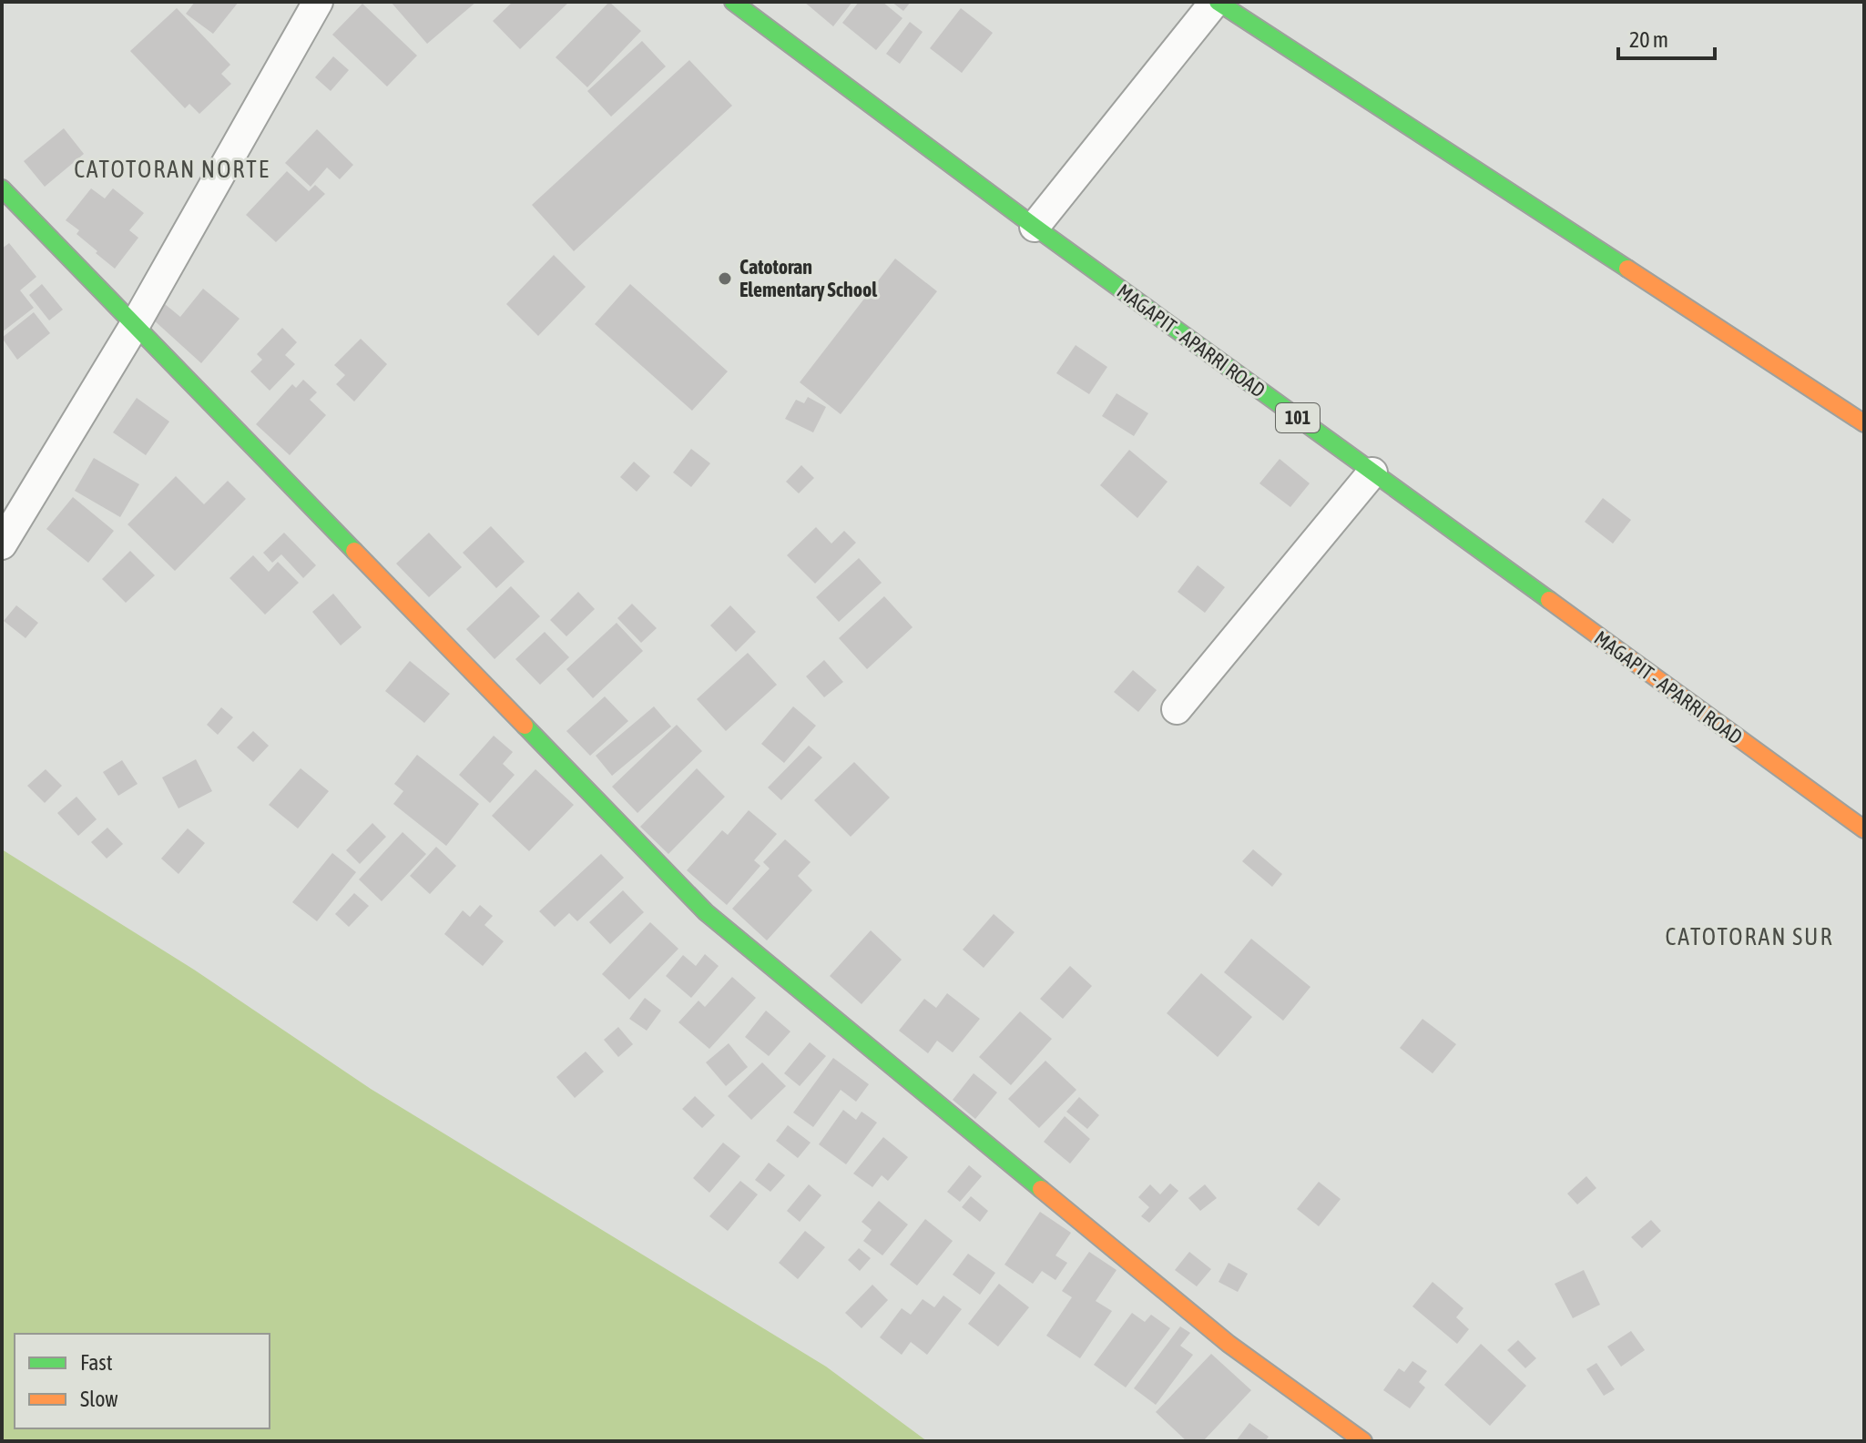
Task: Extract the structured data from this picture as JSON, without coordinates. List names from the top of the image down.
{
  "streets": {
    "street": ["MAGAPIT - APARRI ROAD", "101"]
  },
  "districts": ["CATOTORAN NORTE", "CATOTORAN SUR"],
  "places": ["Catotoran Elementary School"],
  "legend": ["Fast", "Slow"],
  "scale_bar": "20 m"
}
